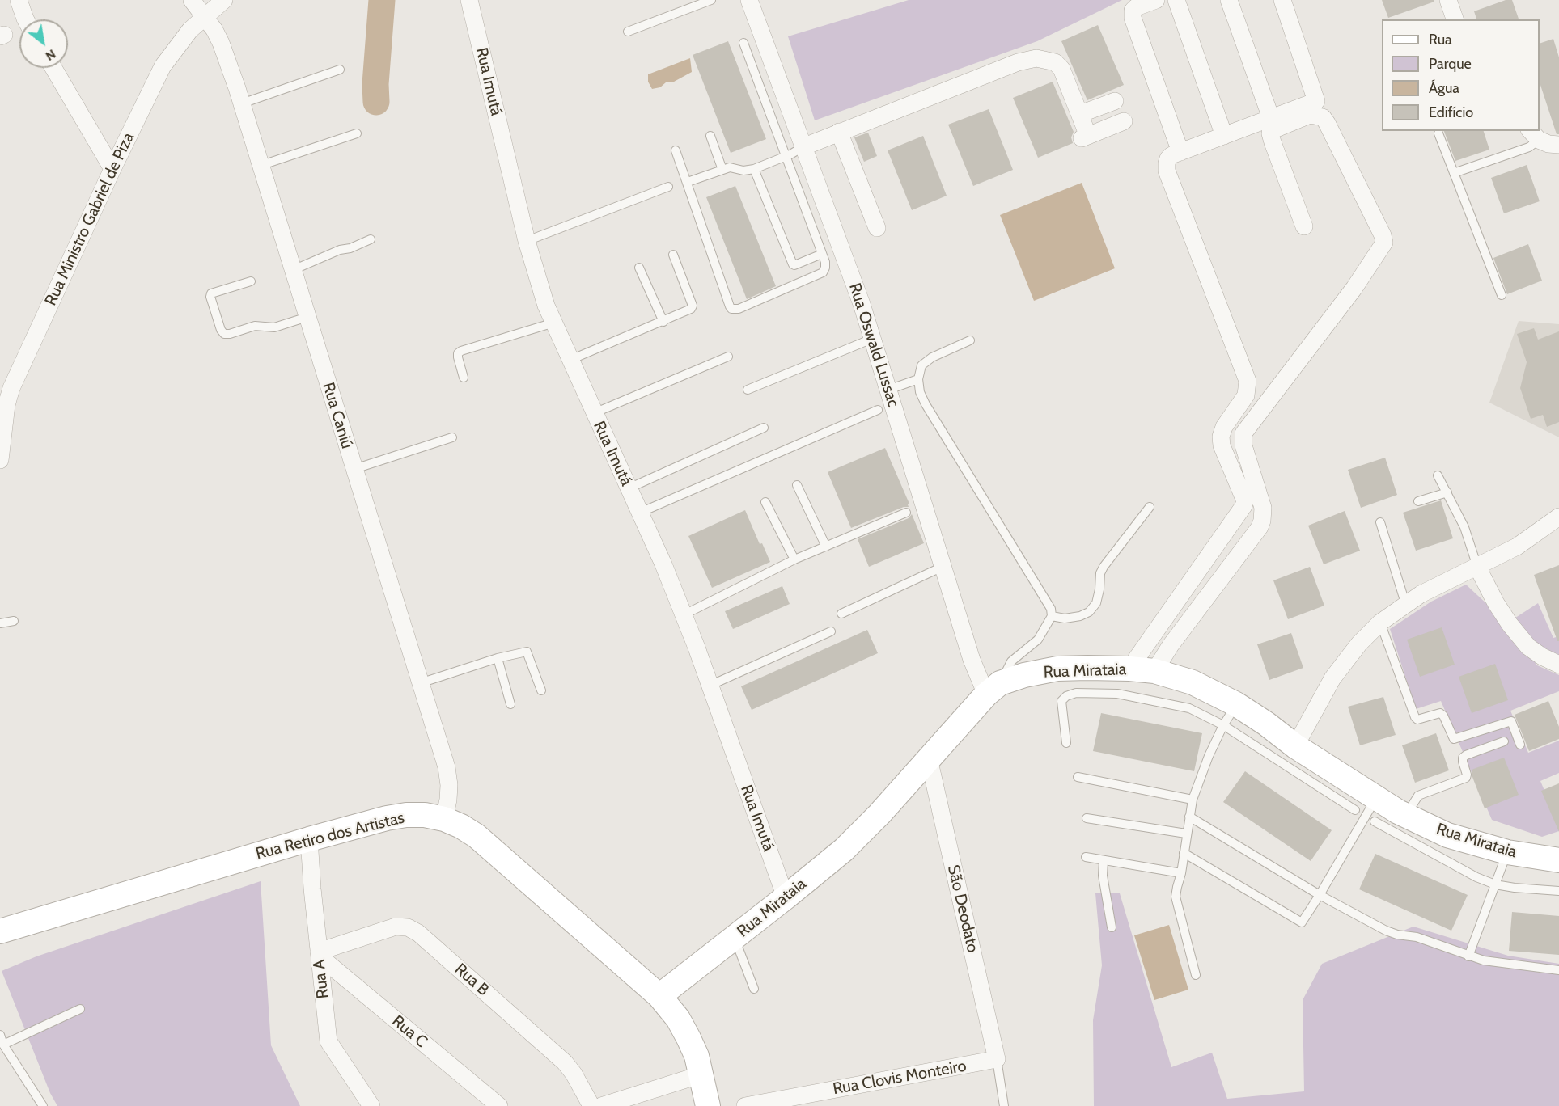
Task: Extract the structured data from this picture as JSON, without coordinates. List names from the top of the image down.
{
  "streets": {
    "street": [
      "Rua Imutá",
      "Rua Ministro Gabriel de Piza",
      "Rua Oswald Lussac",
      "Rua Caniú",
      "Rua Mirataia",
      "Rua Retiro dos Artistas",
      "São Deodato",
      "Rua A",
      "Rua B",
      "Rua C",
      "Rua Clovis Monteiro"
    ]
  },
  "crossings": [
    ["Rua Imutá", "Rua Mirataia"],
    ["Rua Ministro Gabriel de Piza", "Rua Caniú"],
    ["Rua Oswald Lussac", "Rua Mirataia"],
    ["Rua Caniú", "Rua Retiro dos Artistas"],
    ["Rua Mirataia", "Rua Retiro dos Artistas"],
    ["Rua Mirataia", "São Deodato"],
    ["Rua Retiro dos Artistas", "Rua A"],
    ["São Deodato", "Rua Clovis Monteiro"],
    ["Rua A", "Rua B"],
    ["Rua A", "Rua C"],
    ["Rua B", "Rua C"]
  ],
  "legend": [
    "Rua",
    "Parque",
    "Água",
    "Edifício"
  ],
  "north": "bottom right"
}
